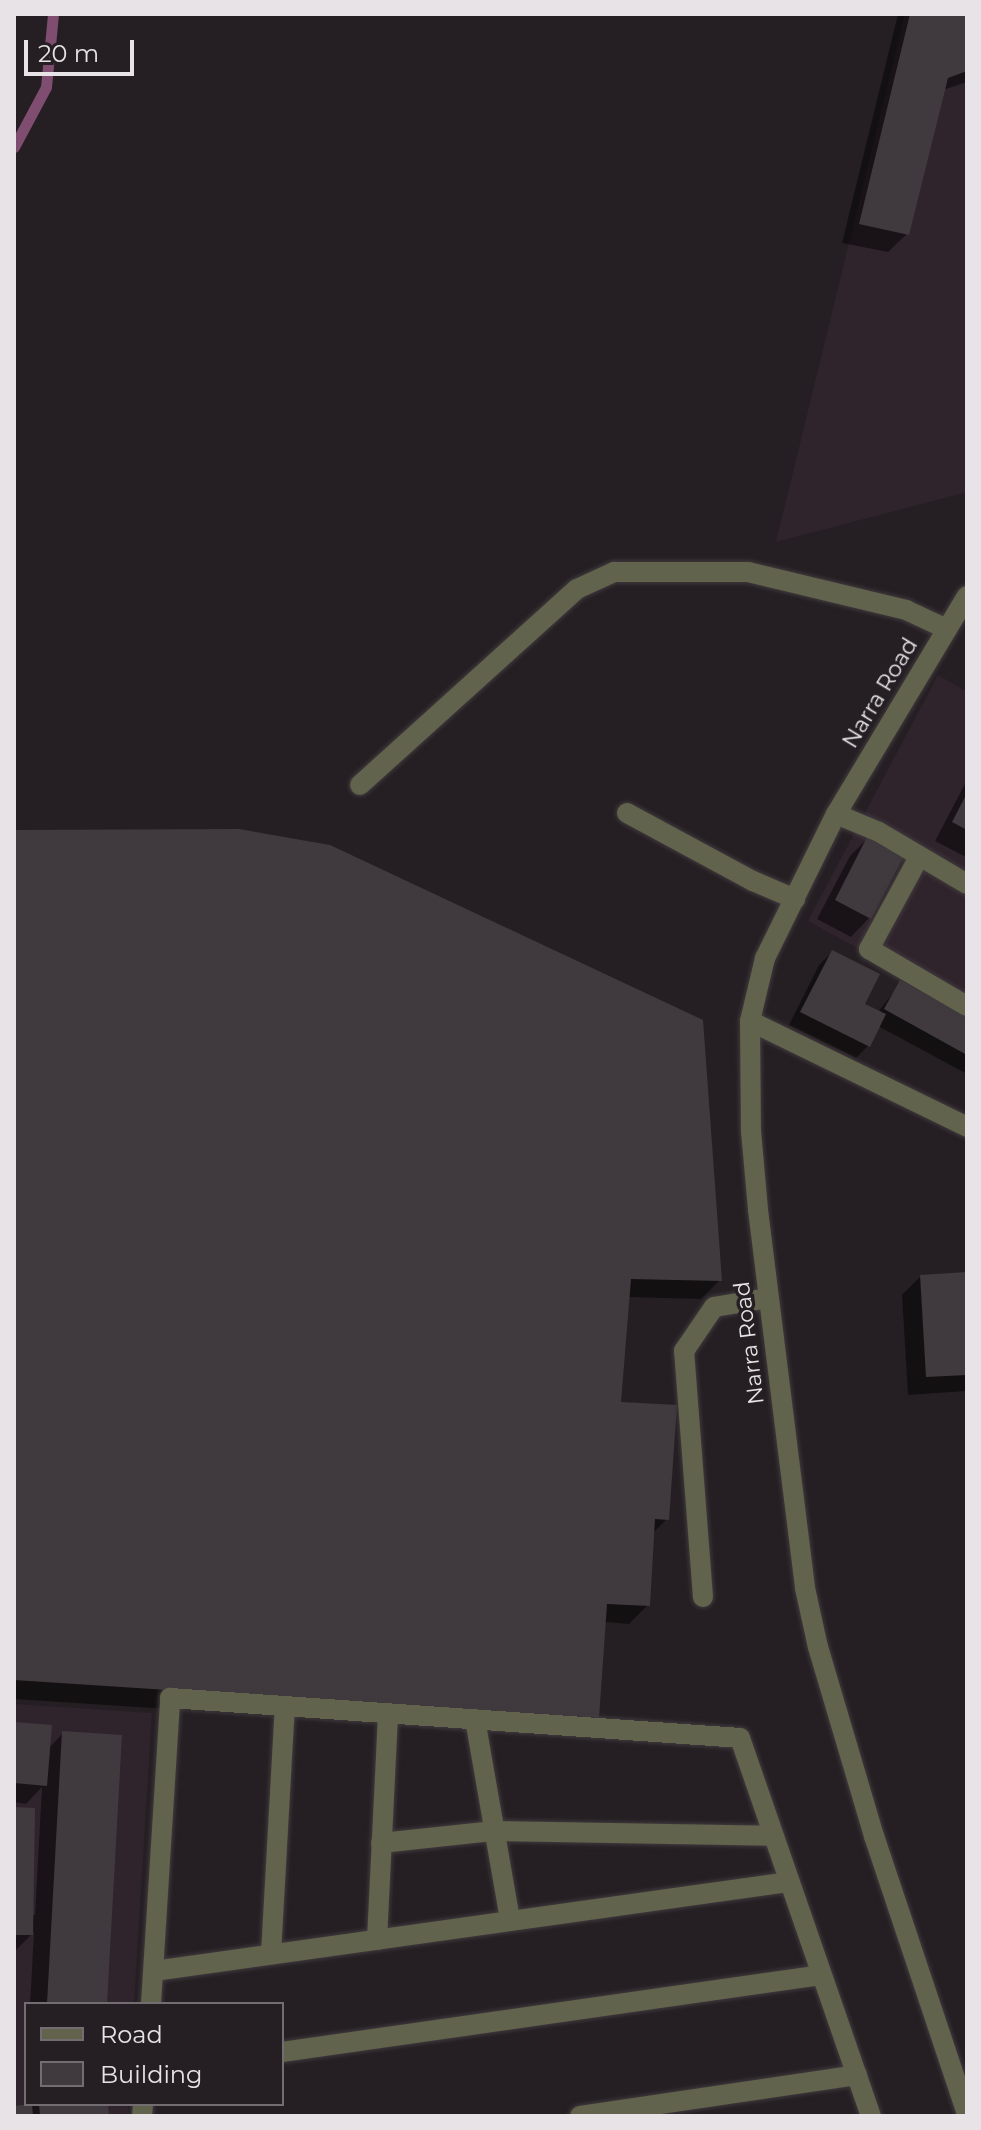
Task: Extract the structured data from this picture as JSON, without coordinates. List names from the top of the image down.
{
  "streets": {
    "street": ["Narra Road"]
  },
  "legend": ["Road", "Building"],
  "scale_bar": "20 m"
}
